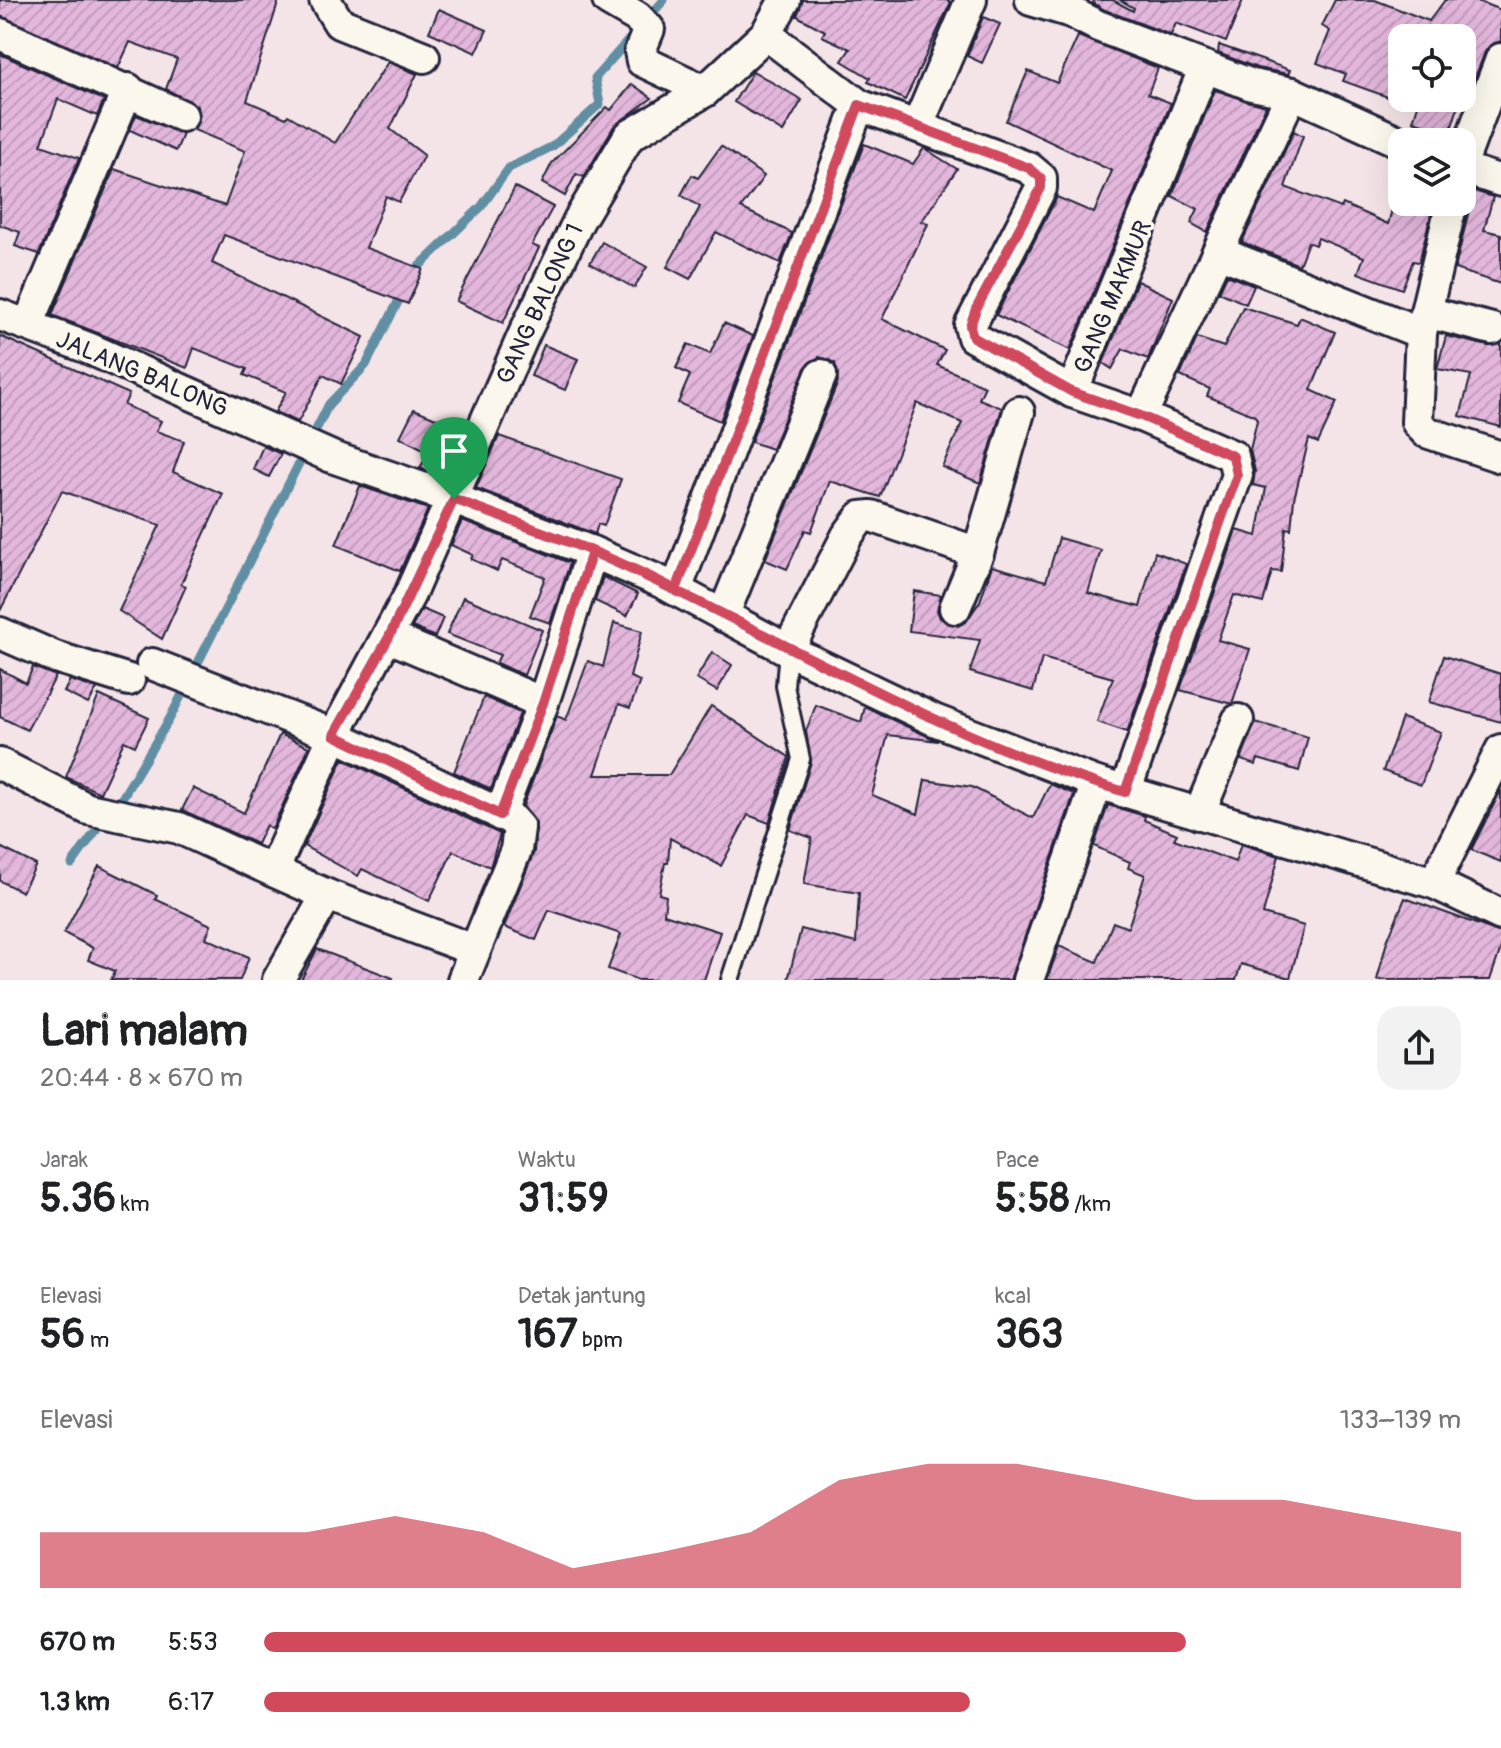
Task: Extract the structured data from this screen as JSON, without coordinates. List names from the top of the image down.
{
  "streets": {
    "street": ["GANG MAKMUR", "GANG BALONG 1", "JALANG BALONG"]
  },
  "crossings": [
    ["GANG MAKMUR", "JALANG BALONG"],
    ["GANG BALONG 1", "JALANG BALONG"]
  ],
  "page": {
    "heading": ["Lari malam", "20:44 · 8 × 670 m"],
    "stats": [
      ["Jarak", "5.36 km"],
      ["Waktu", "31:59"],
      ["Pace", "5:58 /km"],
      ["Elevasi", "56 m"],
      ["Detak jantung", "167 bpm"],
      ["kcal", "363"]
    ],
    "chart": ["Elevasi", "133–139 m"],
    "list": [
      {
        "name": "670 m",
        "note": "5:53"
      },
      {
        "name": "1.3 km",
        "note": "6:17"
      }
    ]
  }
}
